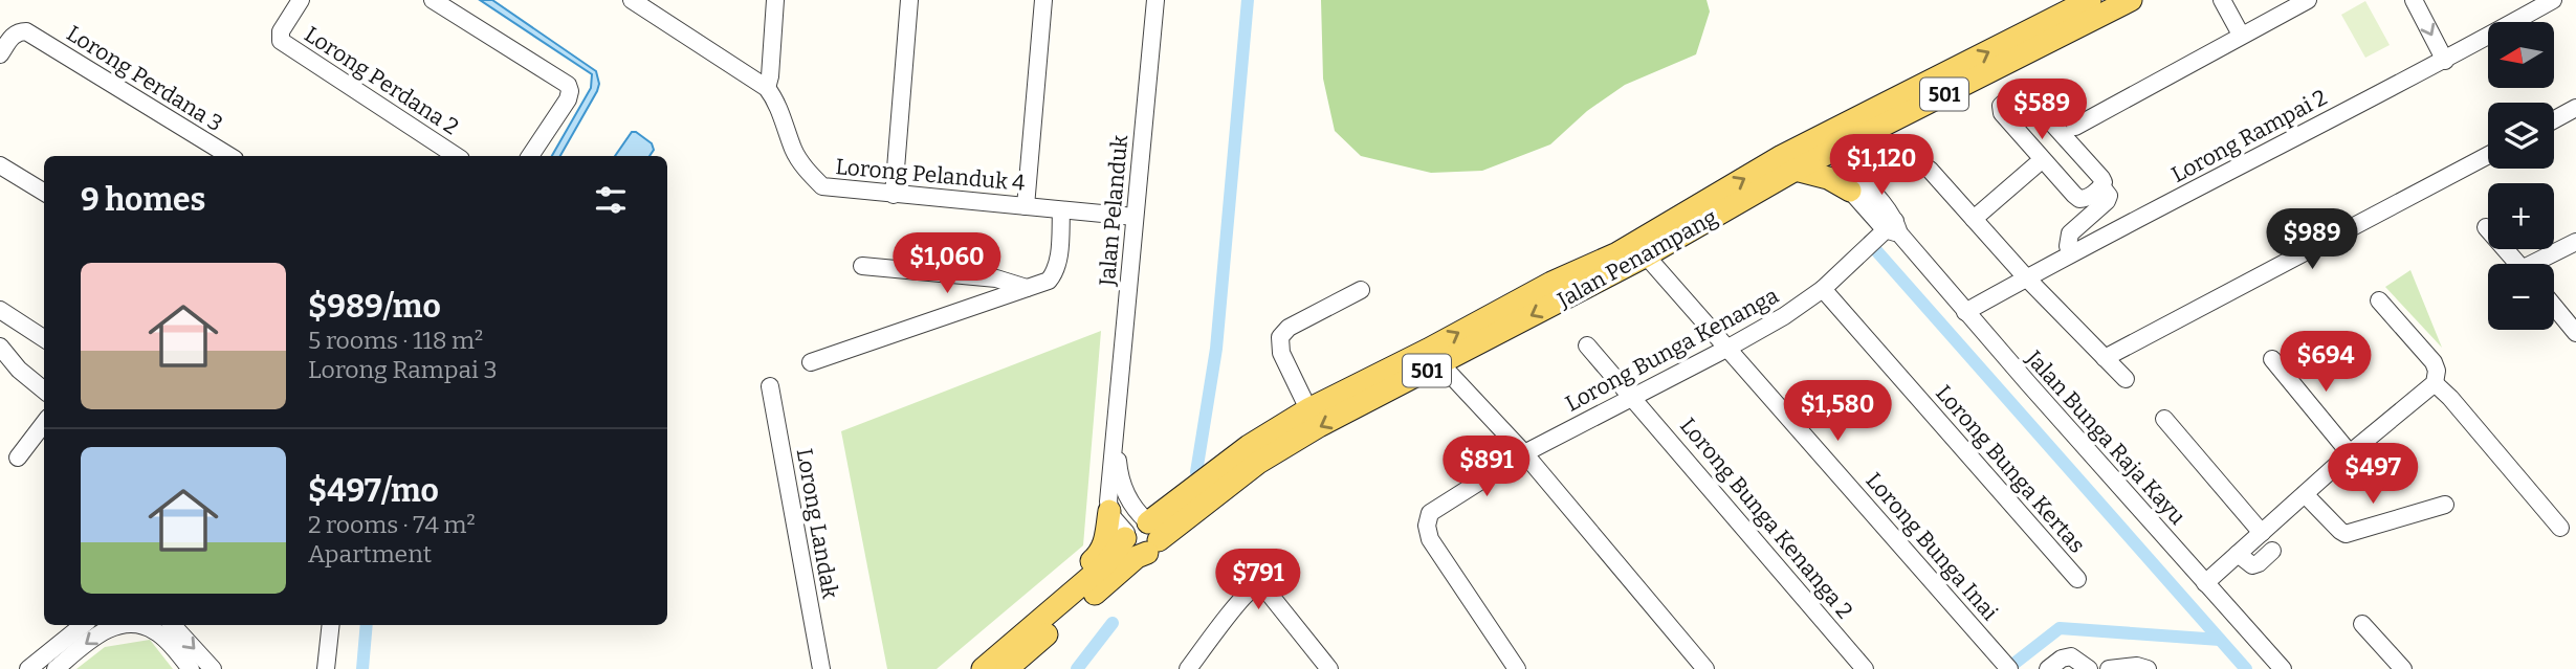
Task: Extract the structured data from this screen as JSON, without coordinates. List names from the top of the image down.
{
  "streets": {
    "main road": ["501", "Jalan Penampang"],
    "street": [
      "Lorong Perdana 3",
      "Lorong Perdana 2",
      "Lorong Rampai 2",
      "Lorong Pelanduk 4",
      "Jalan Pelanduk",
      "Lorong Bunga Kenanga",
      "Jalan Bunga Raja Kayu",
      "Lorong Bunga Kertas",
      "Lorong Bunga Kenanga 2",
      "Lorong Landak",
      "Lorong Bunga Inai"
    ]
  },
  "crossings": [
    ["Lorong Rampai 2", "Jalan Bunga Raja Kayu"],
    ["Lorong Pelanduk 4", "Jalan Pelanduk"],
    ["Jalan Pelanduk", "Jalan Penampang"],
    ["Jalan Penampang", "Jalan Bunga Raja Kayu"],
    ["Jalan Penampang", "Lorong Bunga Inai"],
    ["Lorong Bunga Kenanga", "Jalan Bunga Raja Kayu"],
    ["Lorong Bunga Kenanga", "Lorong Bunga Kertas"],
    ["Lorong Bunga Kenanga", "Lorong Bunga Kenanga 2"],
    ["Lorong Bunga Kenanga", "Lorong Bunga Inai"]
  ],
  "north": "left",
  "page": {
    "map_buttons": ["+", "−"],
    "price": [
      "$589",
      "$1,120",
      "$989",
      "$1,060",
      "$694",
      "$1,580",
      "$891",
      "$497",
      "$791"
    ],
    "heading": "9 homes",
    "list": [
      {
        "name": "$989/mo",
        "note": "5 rooms · 118 m² · Lorong Rampai 3"
      },
      {
        "name": "$497/mo",
        "note": "2 rooms · 74 m² · Apartment"
      }
    ]
  }
}
